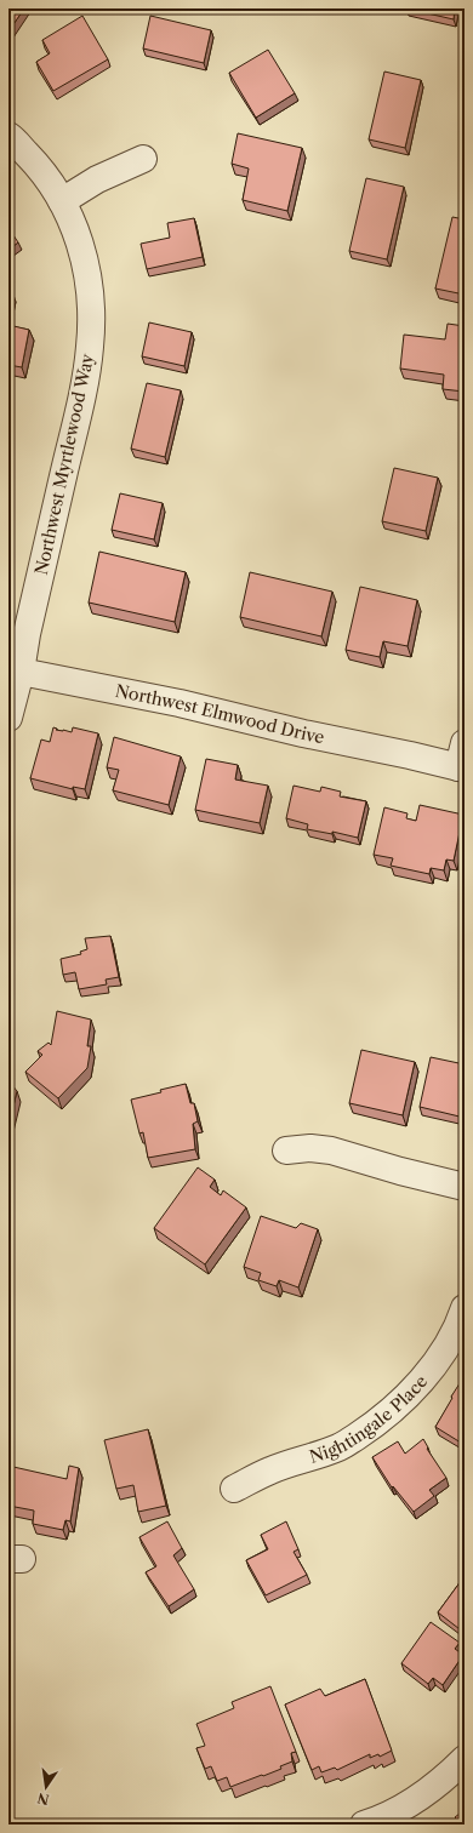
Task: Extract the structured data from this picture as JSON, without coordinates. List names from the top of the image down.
{
  "streets": {
    "street": ["Northwest Myrtlewood Way", "Northwest Elmwood Drive", "Nightingale Place"]
  },
  "crossings": [
    ["Northwest Myrtlewood Way", "Northwest Elmwood Drive"]
  ],
  "north": "bottom"
}
